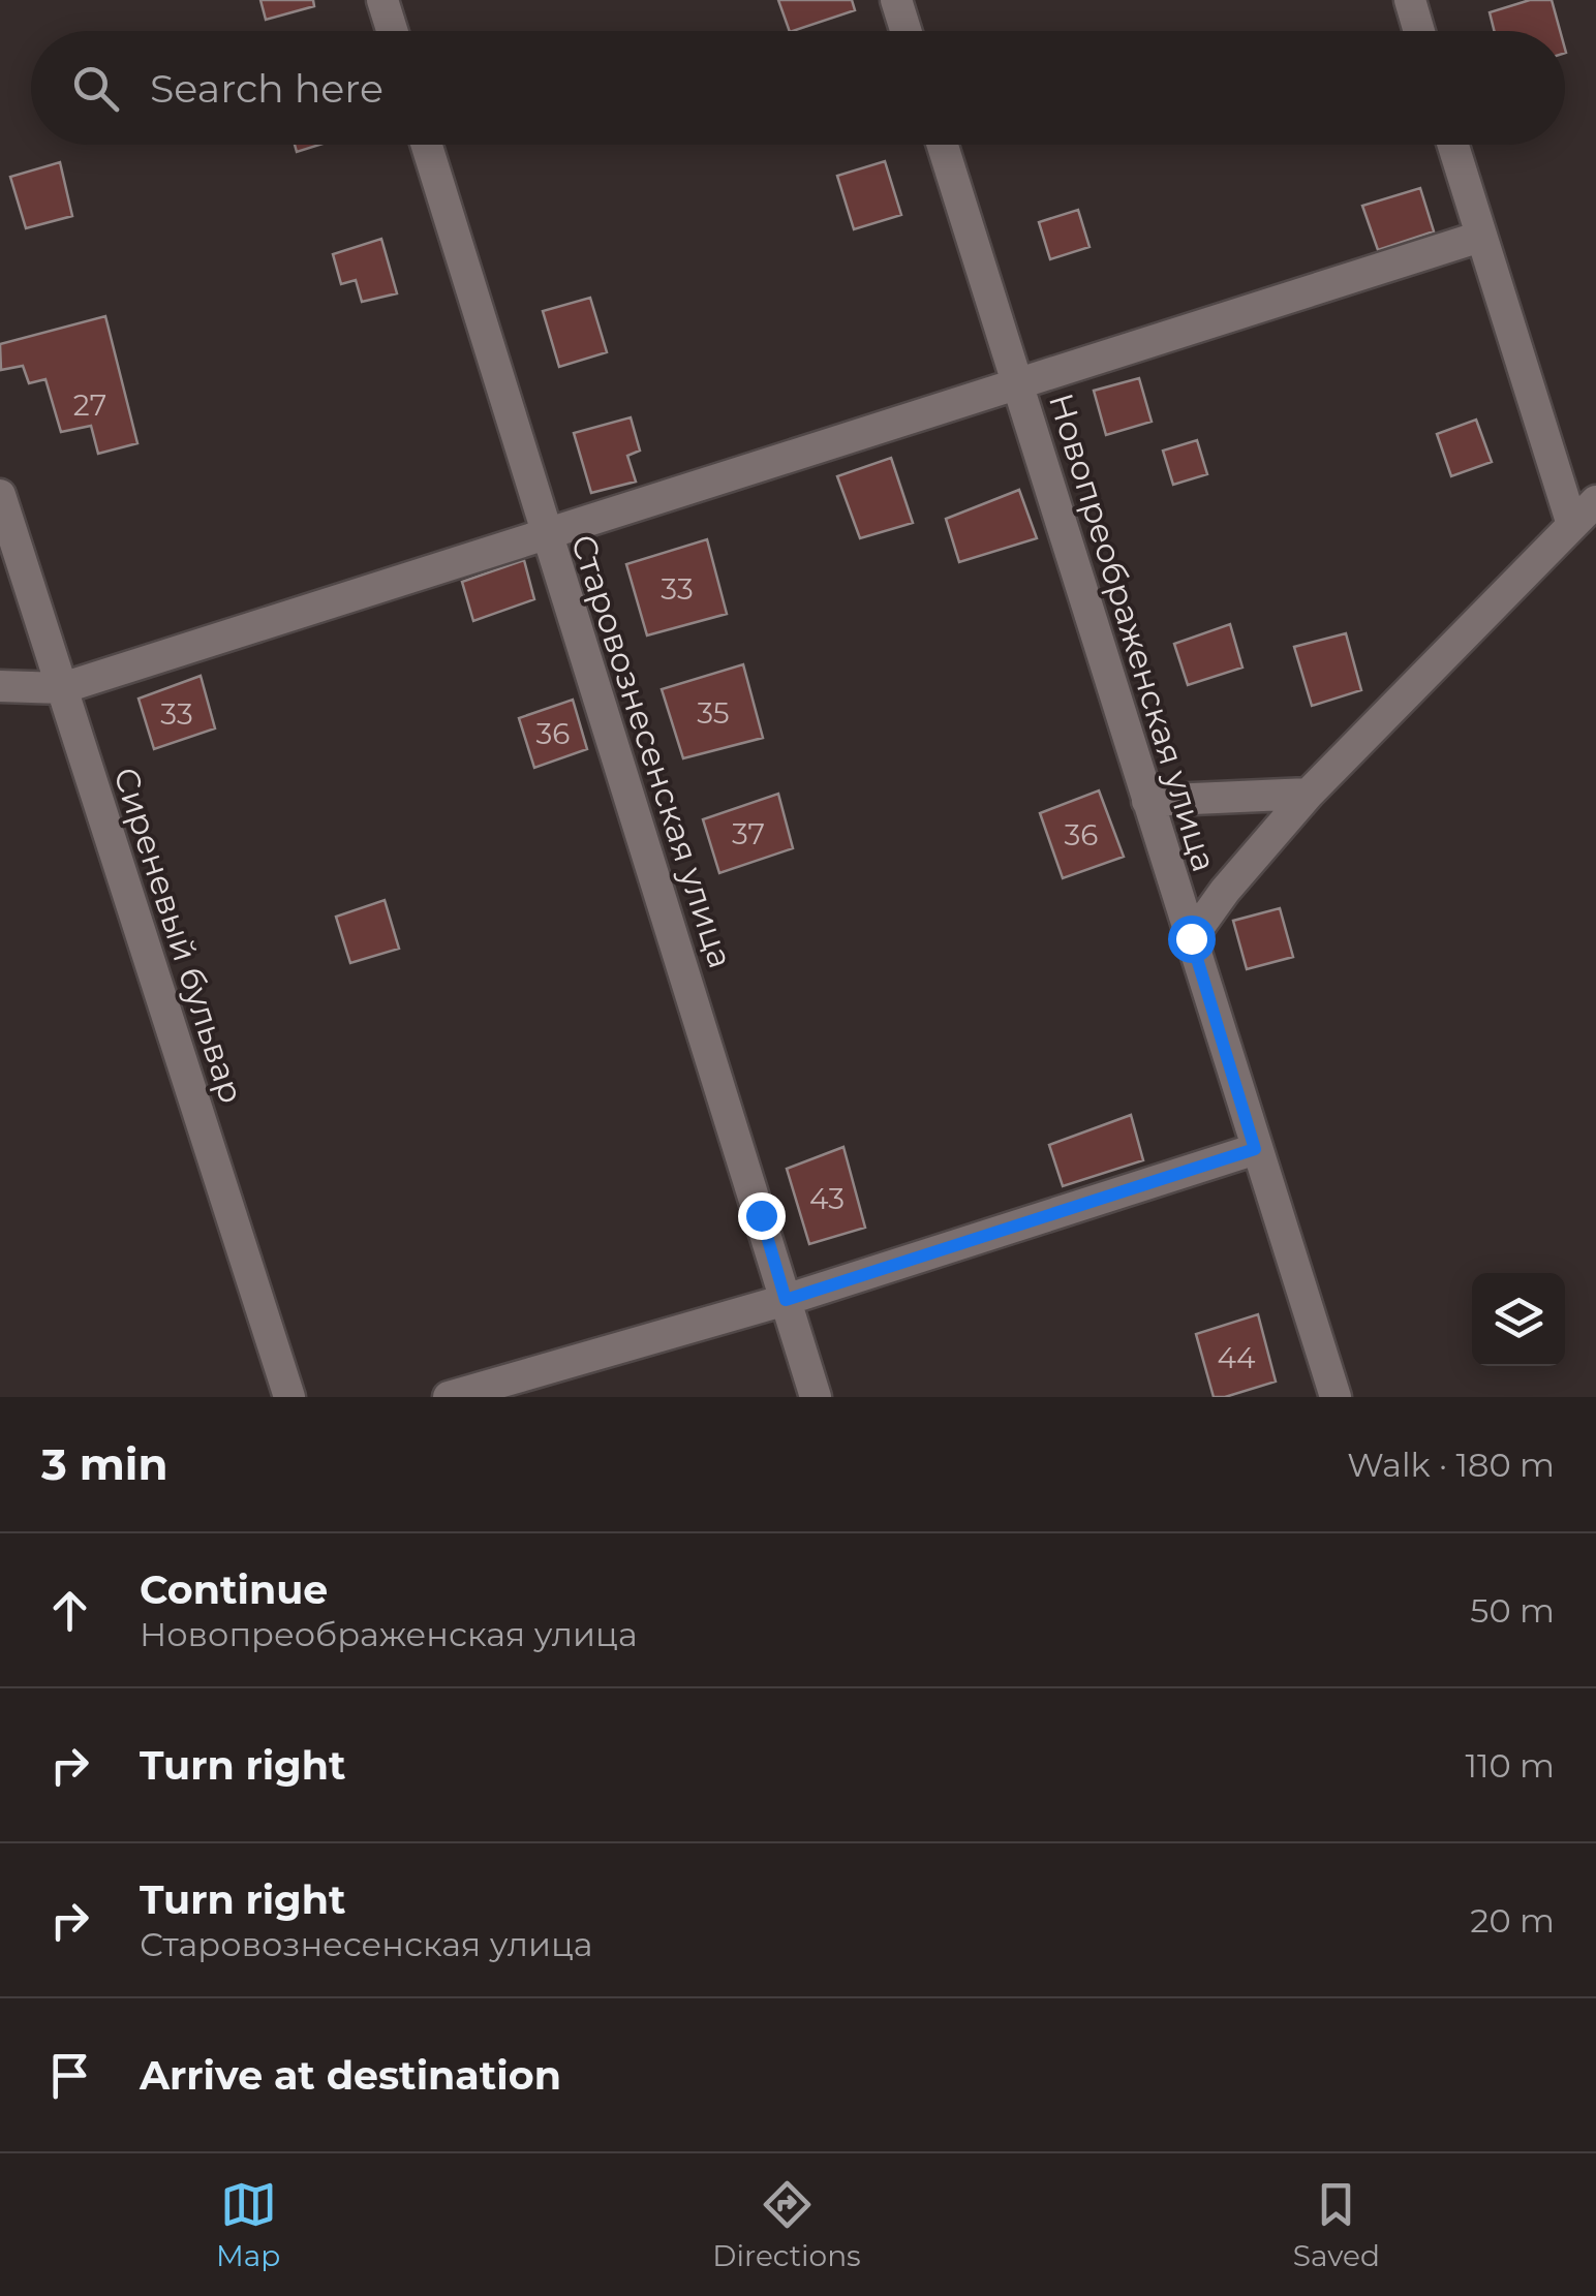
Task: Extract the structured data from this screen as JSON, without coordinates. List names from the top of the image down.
{
  "streets": {
    "street": ["Новопреображенская улица", "Старовознесенская улица", "Сиреневый бульвар"]
  },
  "house_numbers": [
    "27",
    "33",
    "35",
    "33",
    "36",
    "37",
    "36",
    "43",
    "44"
  ],
  "page": {
    "search": "Search here",
    "heading": ["3 min", "Walk · 180 m"],
    "list": [
      ["Continue", "Новопреображенская улица", "50 m"],
      ["Turn right", "110 m"],
      ["Turn right", "Старовознесенская улица", "20 m"],
      "Arrive at destination"
    ],
    "nav": ["Map", "Directions", "Saved"]
  }
}
